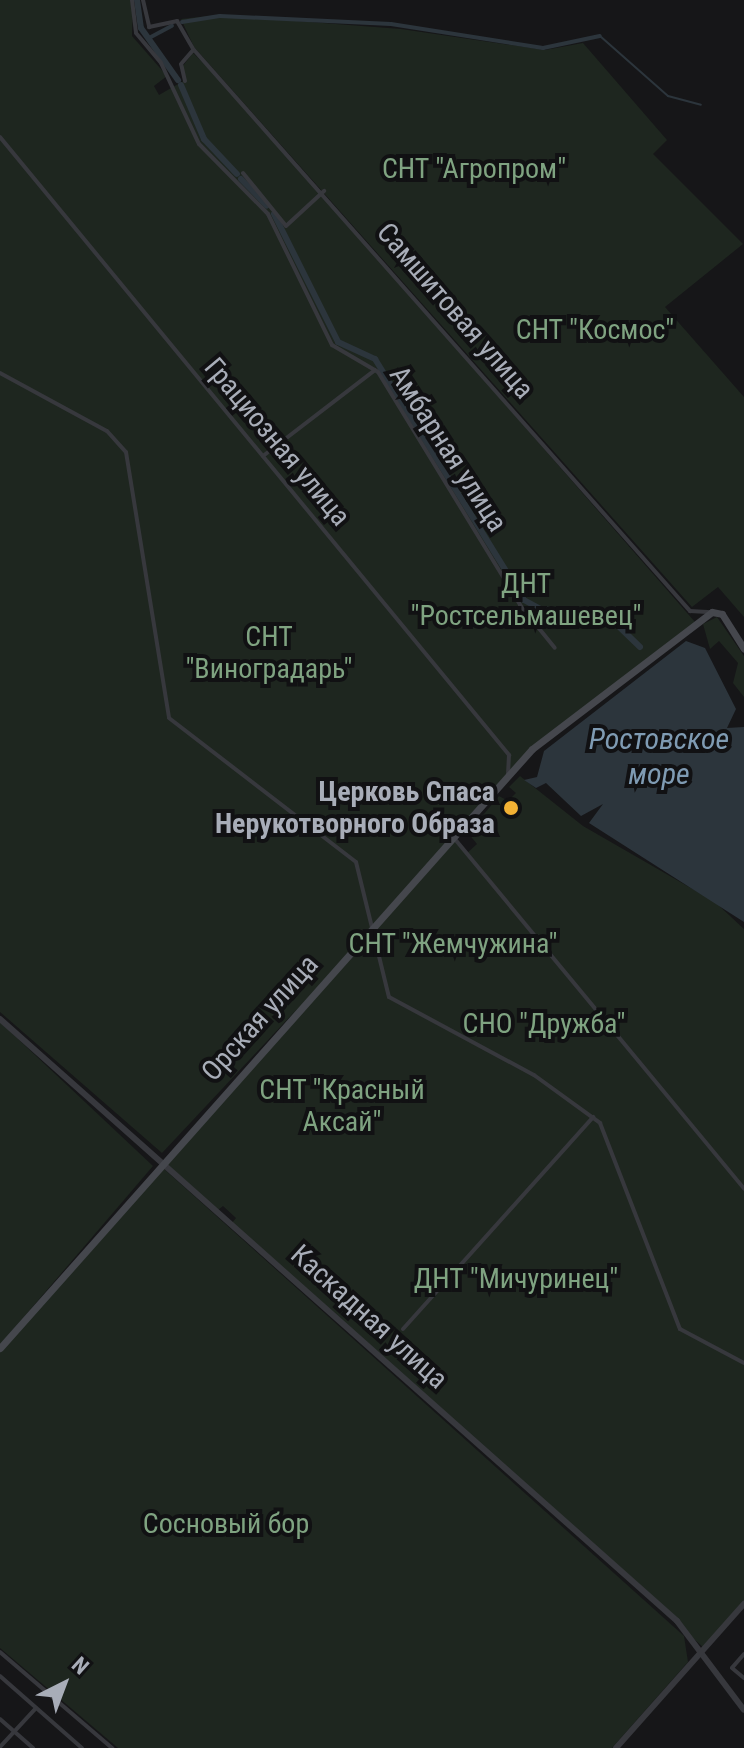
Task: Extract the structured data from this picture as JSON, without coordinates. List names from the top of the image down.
{
  "streets": {
    "main road": ["Орская улица"],
    "street": [
      "Самшитовая улица",
      "Грациозная улица",
      "Амбарная улица",
      "Каскадная улица"
    ]
  },
  "crossings": [
    ["Самшитовая улица", "Орская улица"],
    ["Грациозная улица", "Орская улица"],
    ["Орская улица", "Каскадная улица"]
  ],
  "water": ["Ростовское море"],
  "parks": [
    "СНТ \"Агропром\"",
    "СНТ \"Космос\"",
    "ДНТ \"Ростсельмашевец\"",
    "СНТ \"Виноградарь\"",
    "СНТ \"Жемчужина\"",
    "СНО \"Дружба\"",
    "СНТ \"Красный Аксай\"",
    "ДНТ \"Мичуринец\"",
    "Сосновый бор"
  ],
  "places": ["Церковь Спаса Нерукотворного Образа"],
  "north": "top right"
}
